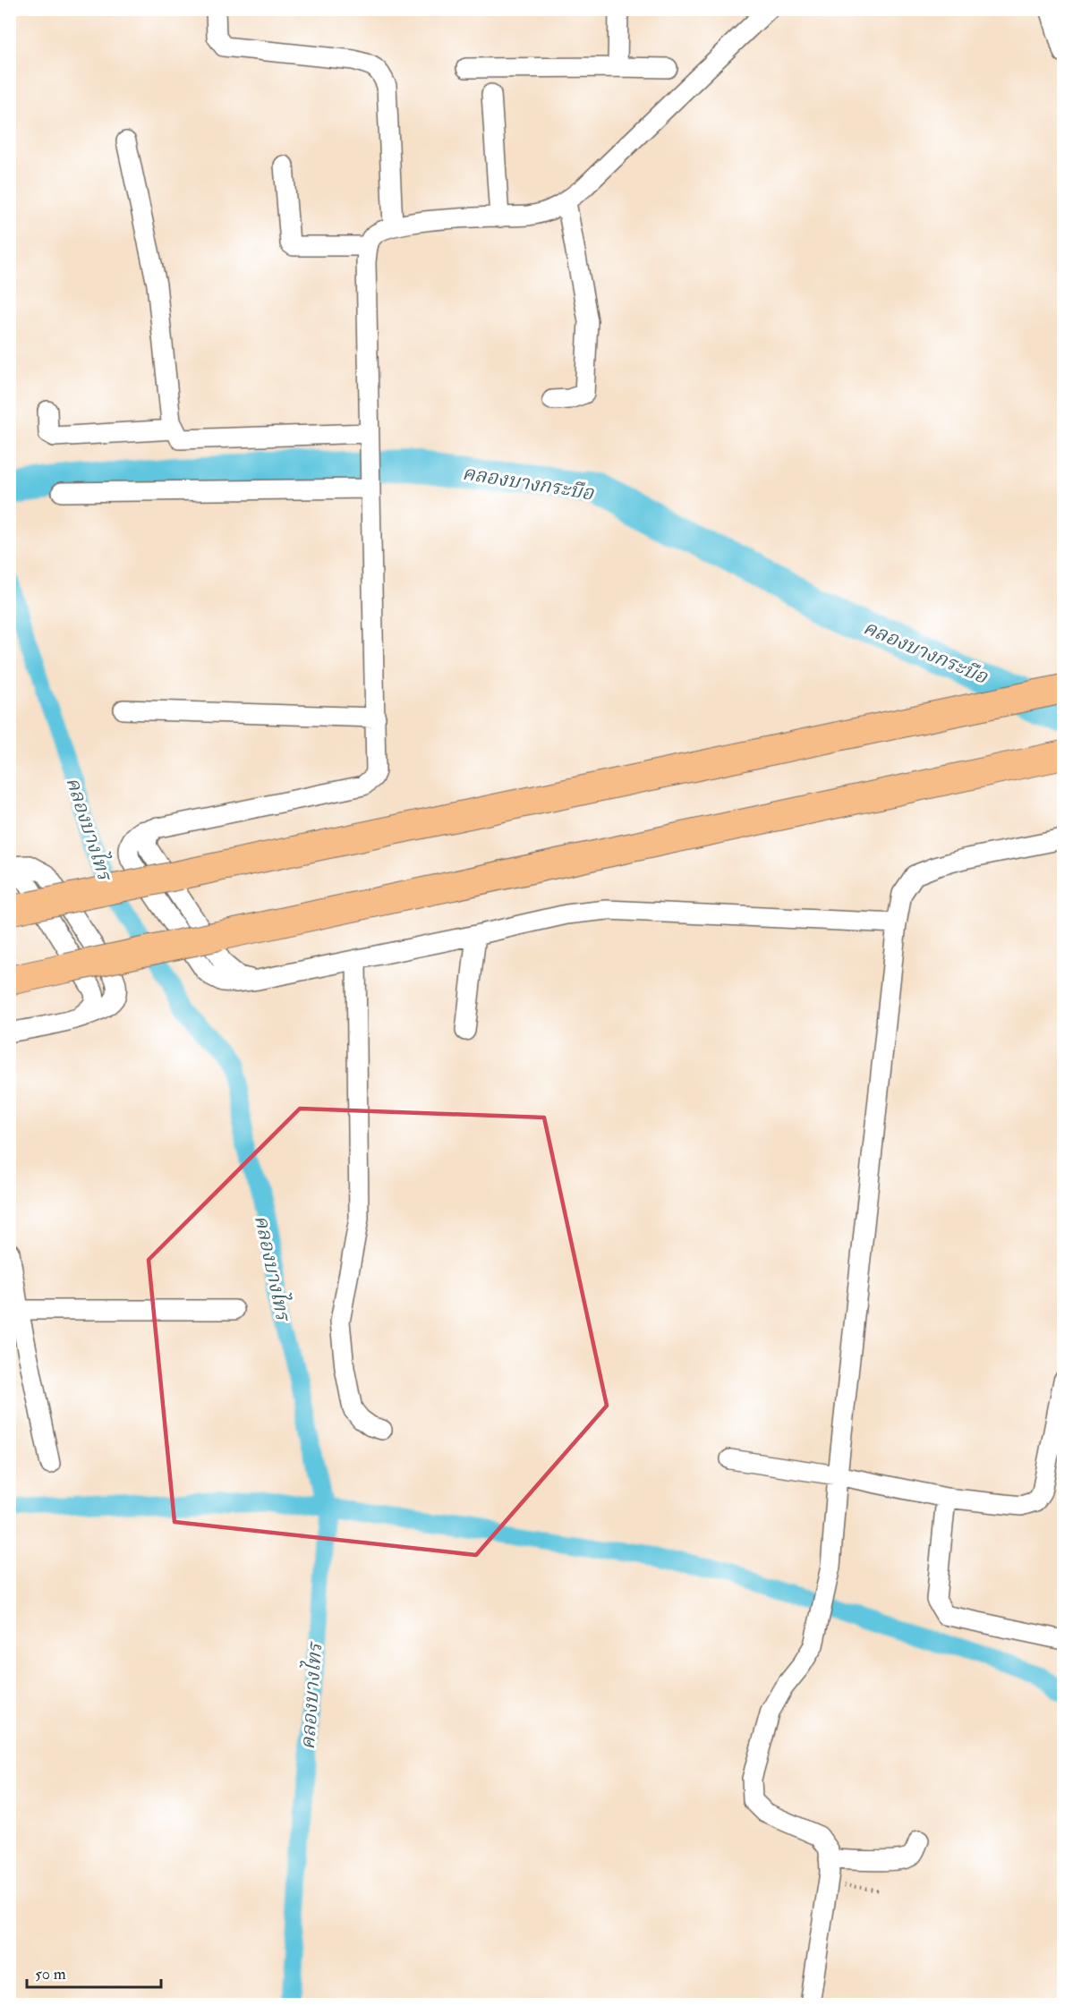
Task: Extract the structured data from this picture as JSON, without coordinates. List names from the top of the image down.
{
  "water": ["คลองบางกระบือ", "คลองบางไทร"],
  "scale_bar": "50 m"
}
